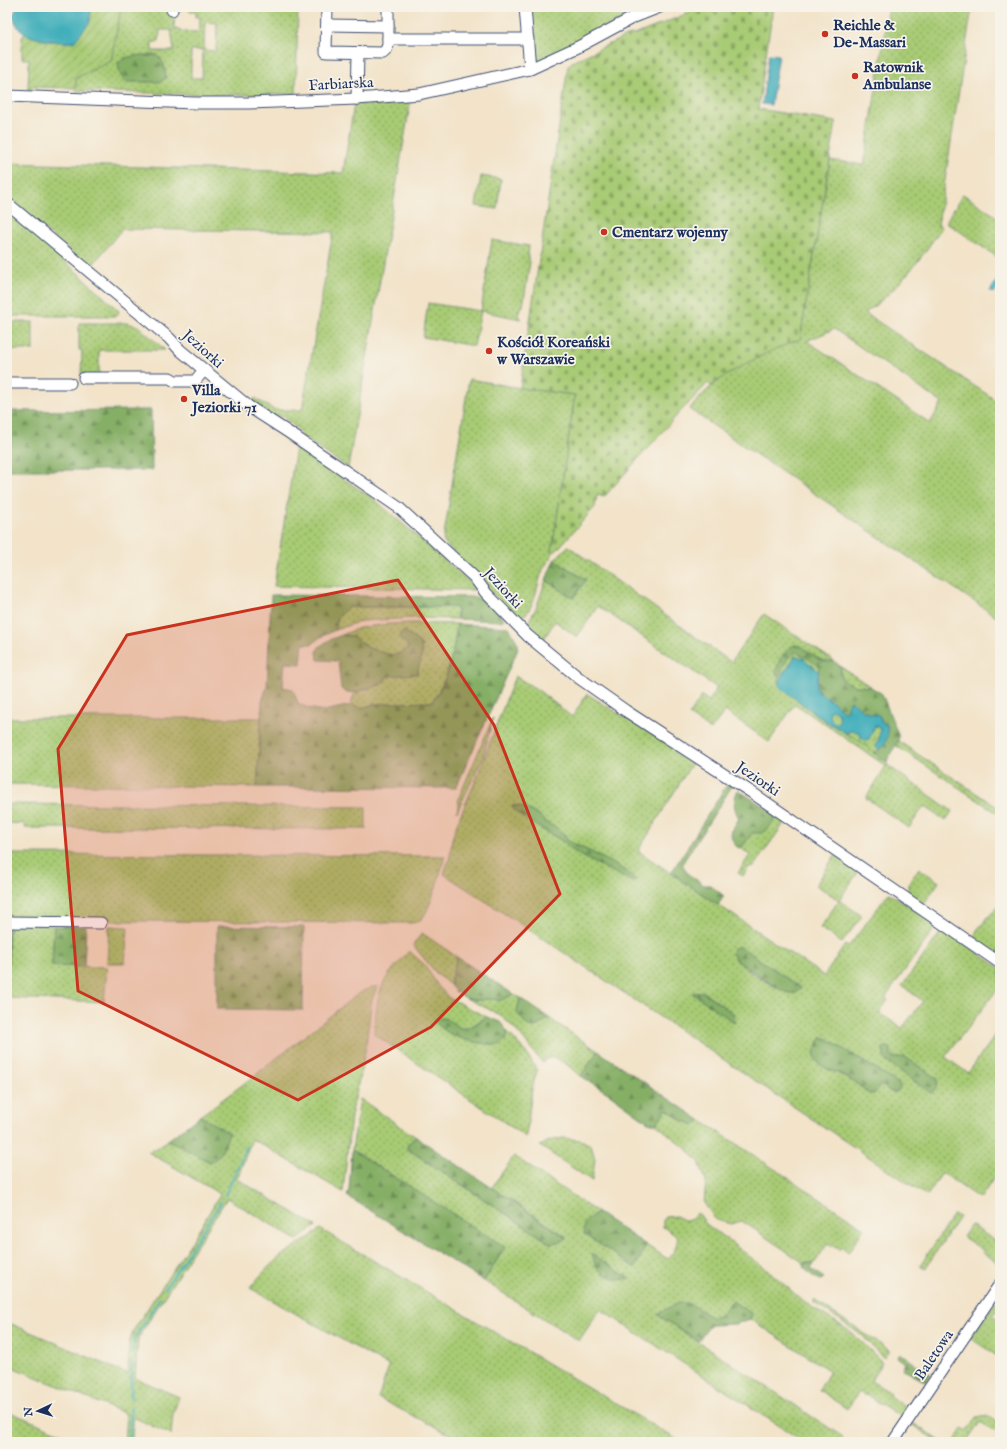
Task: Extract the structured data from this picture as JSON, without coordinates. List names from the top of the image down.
{
  "streets": {
    "street": ["Farbiarska", "Jeziorki", "Baletowa"]
  },
  "places": [
    "Reichle & De-Massari",
    "Ratownik Ambulanse",
    "Cmentarz wojenny",
    "Kościół Koreański w Warszawie",
    "Villa Jeziorki 71"
  ],
  "north": "left"
}
